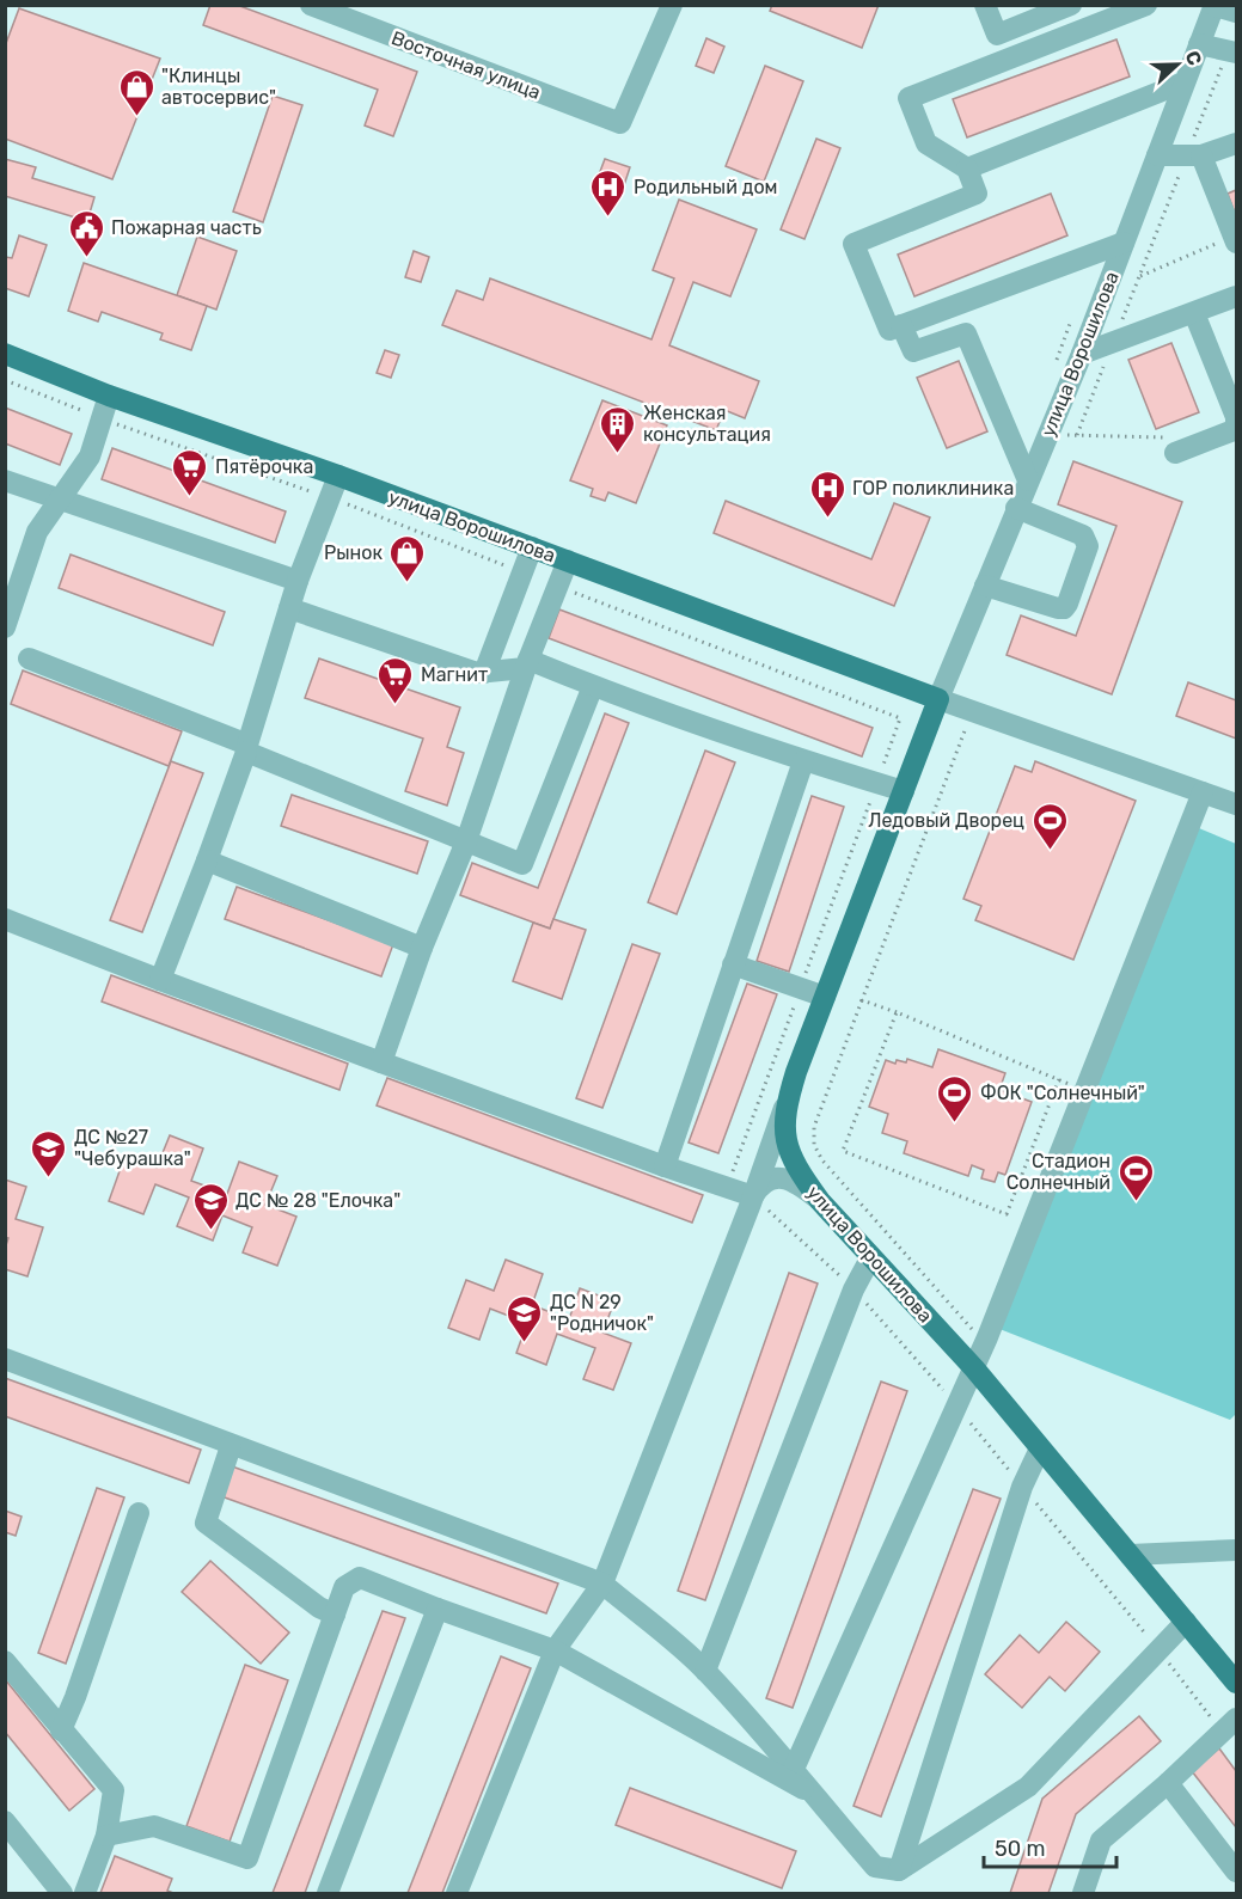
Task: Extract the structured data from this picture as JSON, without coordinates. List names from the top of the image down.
{
  "streets": {
    "main road": ["улица Ворошилова"],
    "street": ["Восточная улица"]
  },
  "places": {
    "shop": ["\"Клинцы автосервис\"", "Рынок"],
    "hospital": ["Родильный дом", "ГОР поликлиника"],
    "public building": ["Пожарная часть"],
    "building": ["Женская консультация"],
    "supermarket": ["Пятёрочка", "Магнит"],
    "sports": ["Ледовый Дворец", "ФОК \"Солнечный\"", "Стадион Солнечный"],
    "school or university": ["ДС №27 \"Чебурашка\"", "ДС № 28 \"Елочка\"", "ДС N 29 \"Родничок\""]
  },
  "scale_bar": "50 m",
  "north": "right"
}
